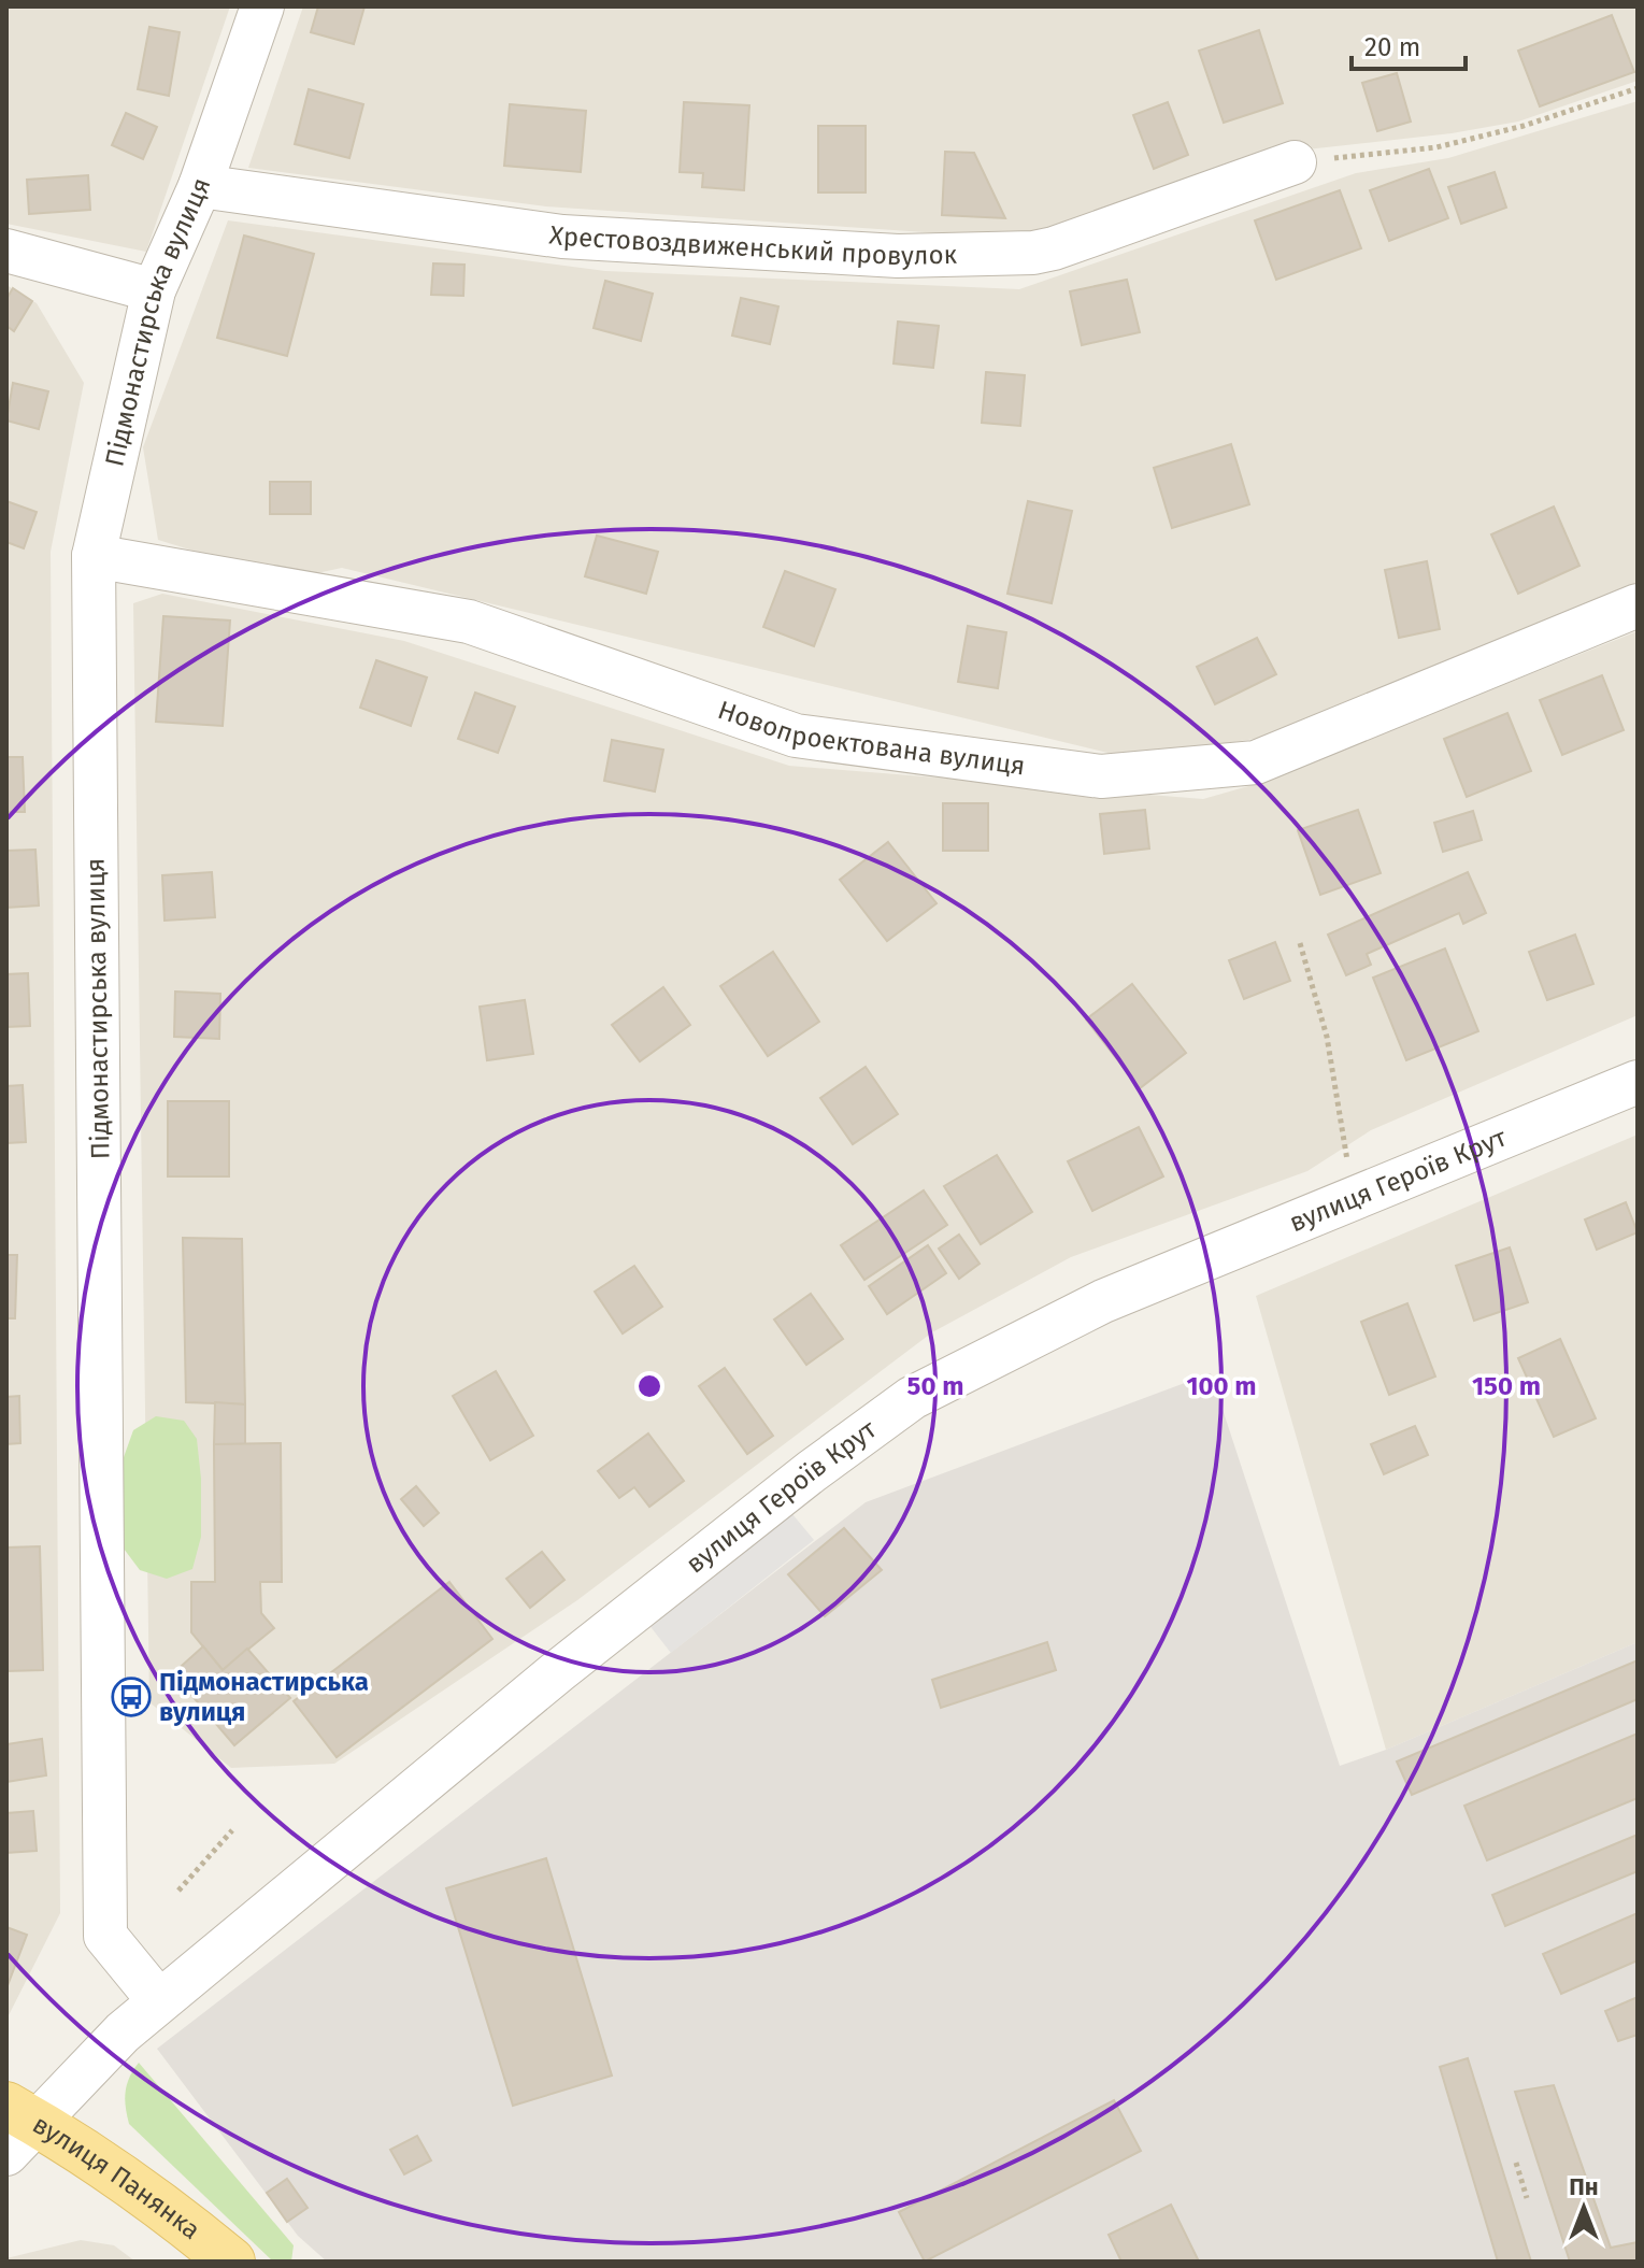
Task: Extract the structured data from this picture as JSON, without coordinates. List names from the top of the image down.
{
  "streets": {
    "main road": ["вулиця Панянка"],
    "street": [
      "Хрестовоздвиженський провулок",
      "Підмонастирська вулиця",
      "Новопроектована вулиця",
      "вулиця Героїв Крут"
    ]
  },
  "crossings": [
    ["Хрестовоздвиженський провулок", "Підмонастирська вулиця"],
    ["Підмонастирська вулиця", "Новопроектована вулиця"],
    ["Підмонастирська вулиця", "вулиця Героїв Крут"]
  ],
  "places": {
    "bus stop": ["Підмонастирська вулиця"]
  },
  "scale_bar": "20 m",
  "north": "top",
  "rings": ["50 m", "100 m", "150 m"]
}
